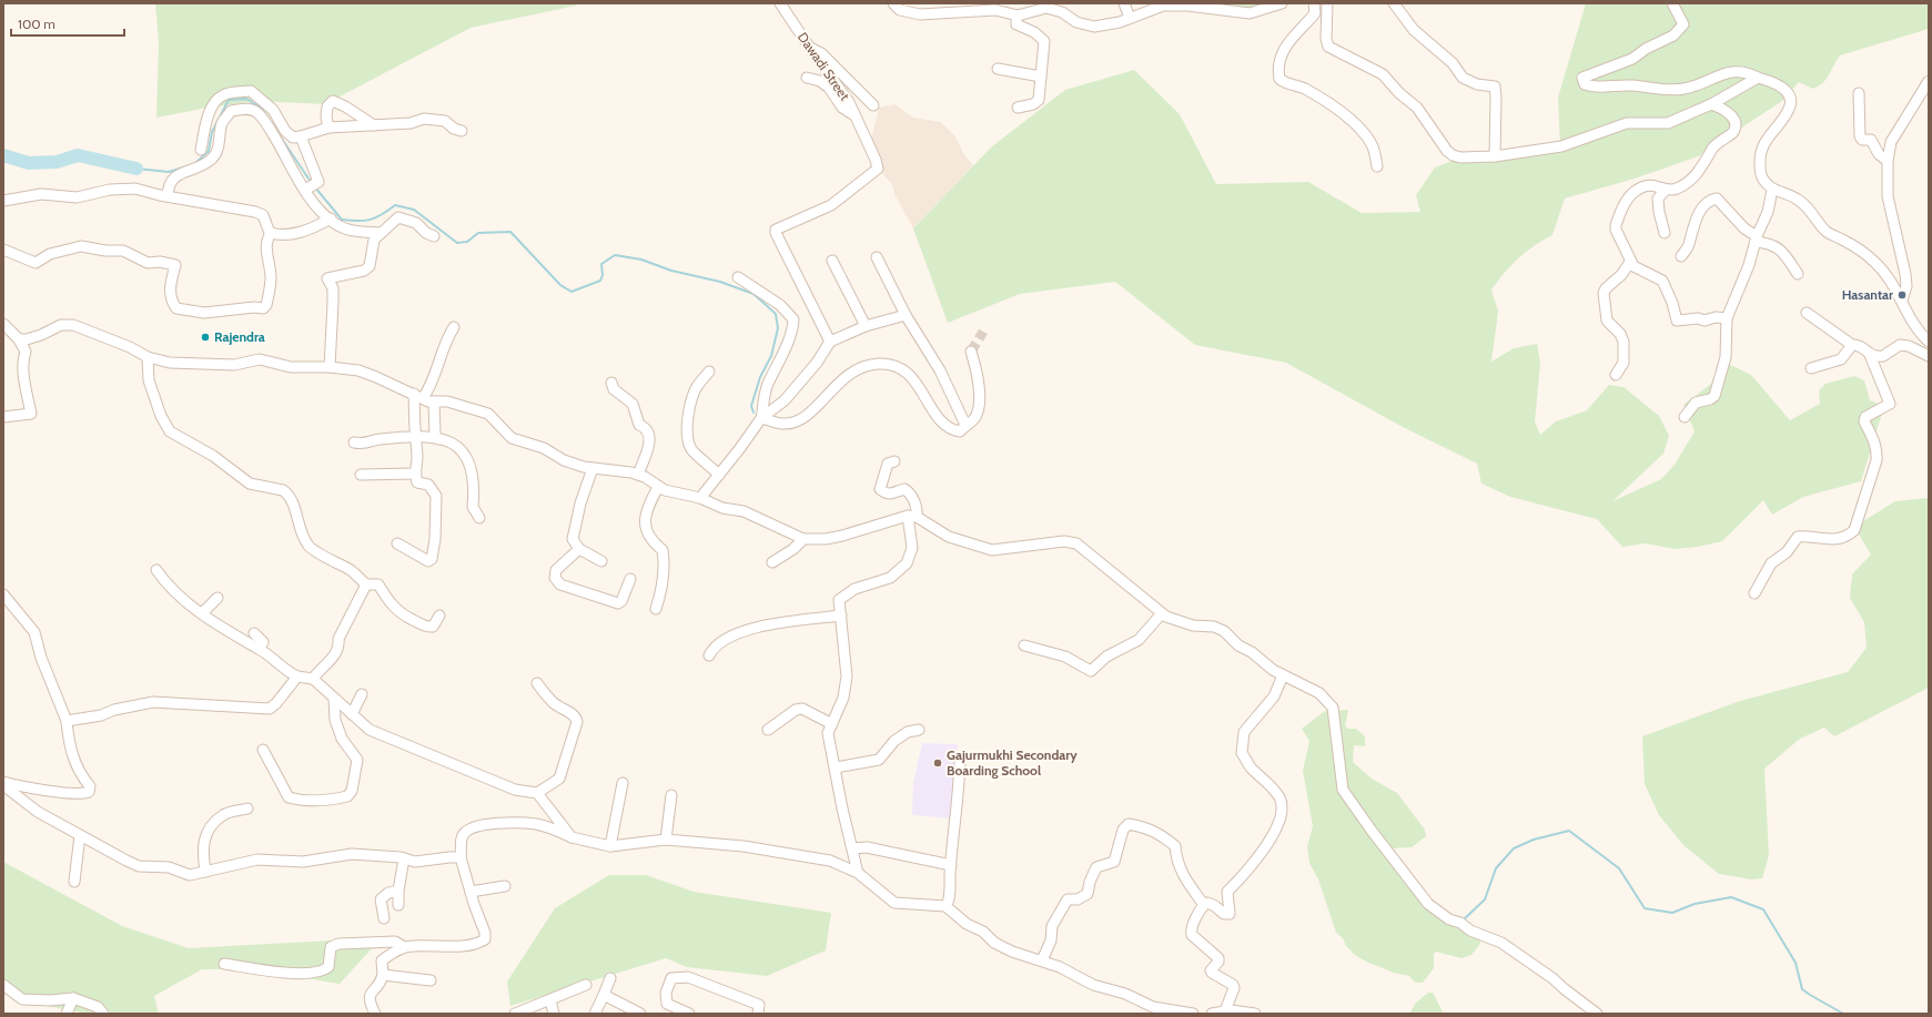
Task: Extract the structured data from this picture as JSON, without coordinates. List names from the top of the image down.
{
  "streets": {
    "street": ["Dawadi Street"]
  },
  "places": ["Hasantar", "Rajendra", "Gajurmukhi Secondary Boarding School"],
  "scale_bar": "100 m"
}
